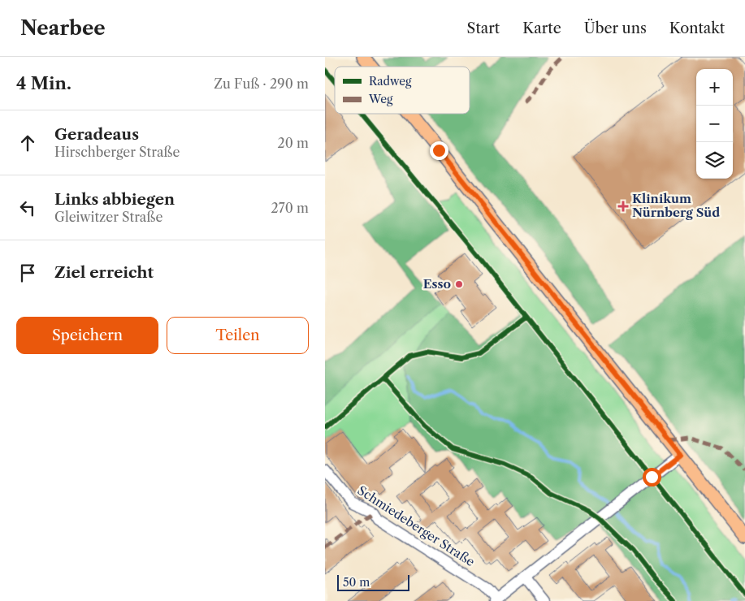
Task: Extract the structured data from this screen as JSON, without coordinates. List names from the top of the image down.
{
  "streets": {
    "street": ["Schmiedeberger Straße"]
  },
  "places": {
    "health": ["Klinikum Nürnberg Süd"],
    "other": ["Esso"]
  },
  "legend": ["Radweg", "Weg"],
  "scale_bar": "50 m",
  "page": {
    "header": "Nearbee",
    "nav": [
      "Start",
      "Karte",
      "Über uns",
      "Kontakt"
    ],
    "heading": ["4 Min.", "Zu Fuß · 290 m"],
    "map_buttons": ["+", "−"],
    "list": [
      ["Geradeaus", "Hirschberger Straße", "20 m"],
      ["Links abbiegen", "Gleiwitzer Straße", "270 m"],
      "Ziel erreicht"
    ],
    "buttons": ["Speichern", "Teilen"],
    "scale": "50 m"
  }
}
